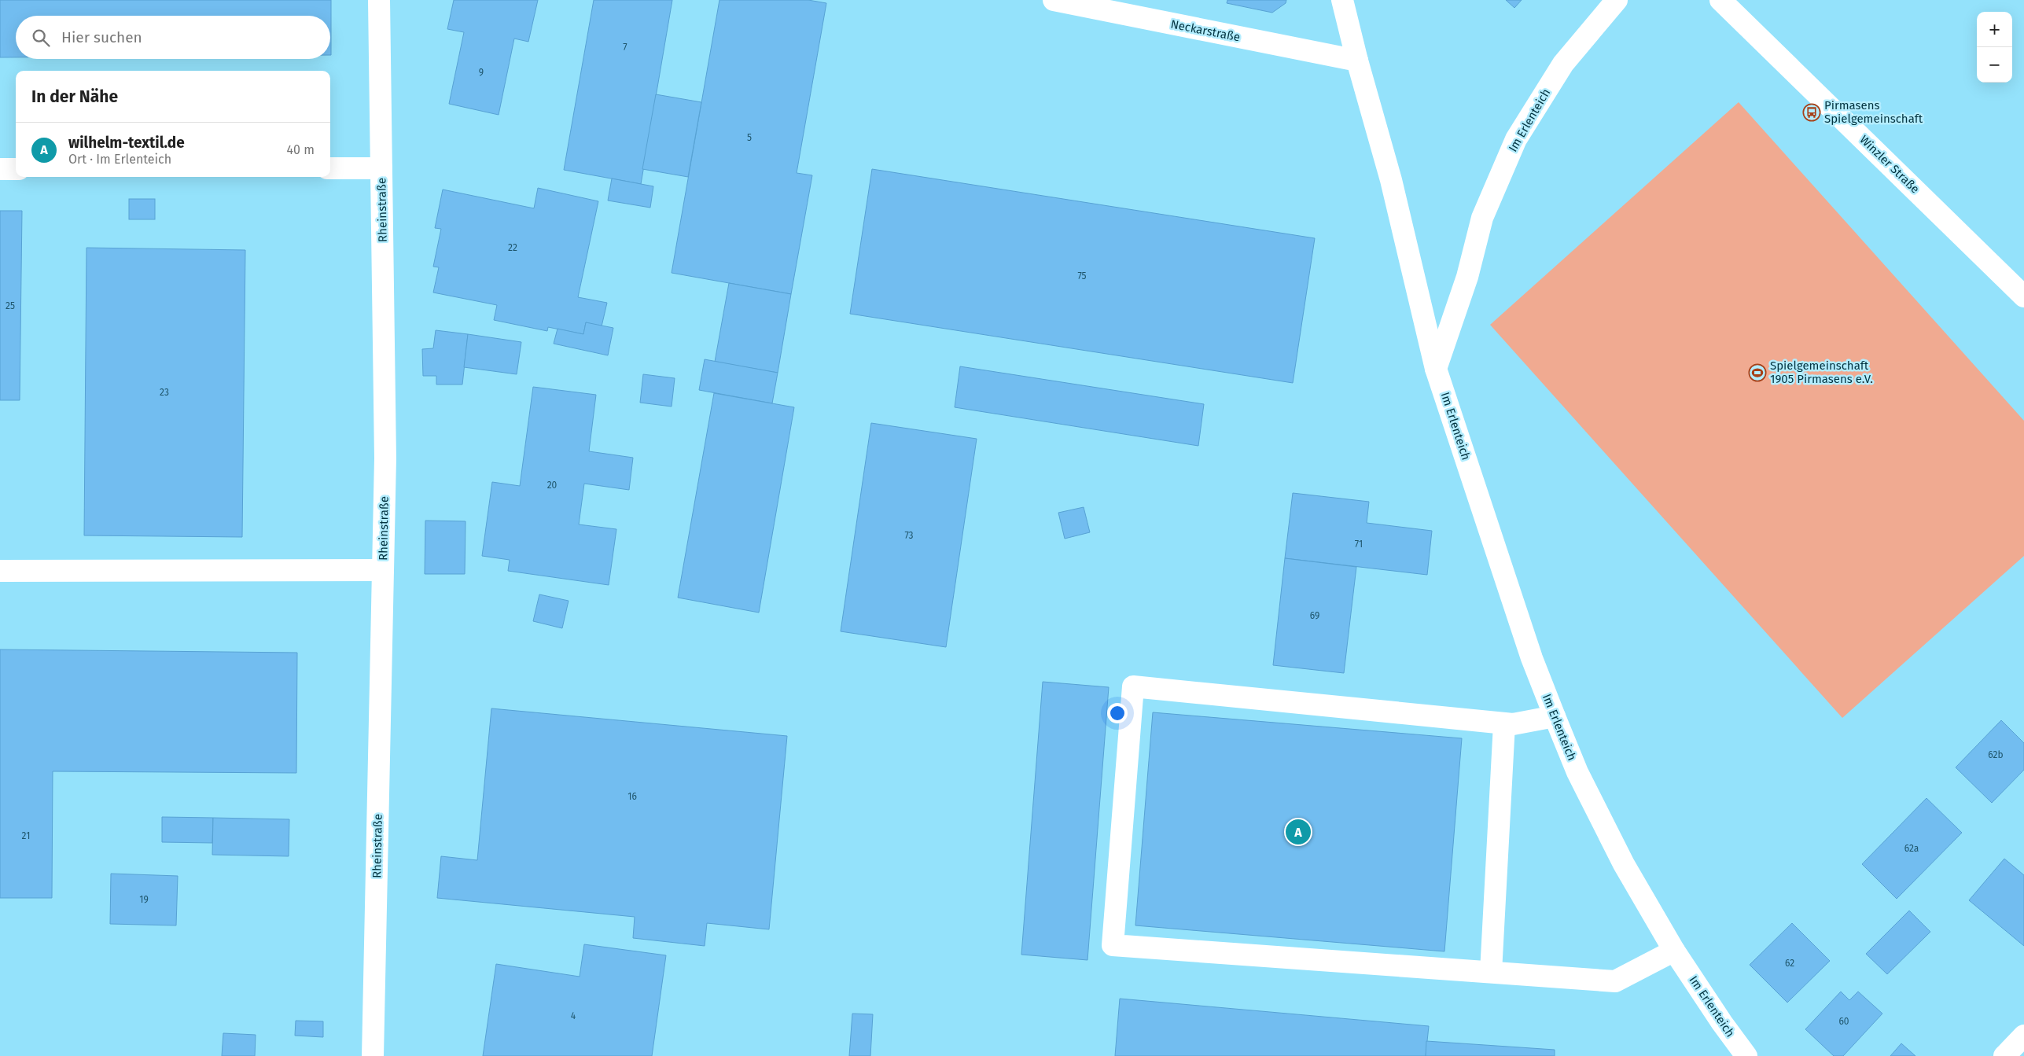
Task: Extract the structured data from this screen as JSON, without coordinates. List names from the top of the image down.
{
  "streets": {
    "street": [
      "Neckarstraße",
      "Im Erlenteich",
      "Winzler Straße",
      "Rheinstraße"
    ]
  },
  "crossings": [
    ["Neckarstraße", "Im Erlenteich"]
  ],
  "places": {
    "bus stop": ["Pirmasens Spielgemeinschaft"],
    "sports": ["Spielgemeinschaft 1905 Pirmasens e.V."]
  },
  "house_numbers": [
    "7",
    "9",
    "5",
    "22",
    "75",
    "25",
    "23",
    "20",
    "73",
    "71",
    "69",
    "62b",
    "16",
    "21",
    "62a",
    "19",
    "62",
    "4",
    "60"
  ],
  "page": {
    "map_buttons": ["+", "−"],
    "search": "Hier suchen",
    "heading": "In der Nähe",
    "list": [
      {
        "mark": "A",
        "name": "wilhelm-textil.de",
        "note": "Ort · Im Erlenteich",
        "value": "40 m"
      }
    ],
    "pins": "A"
  }
}
